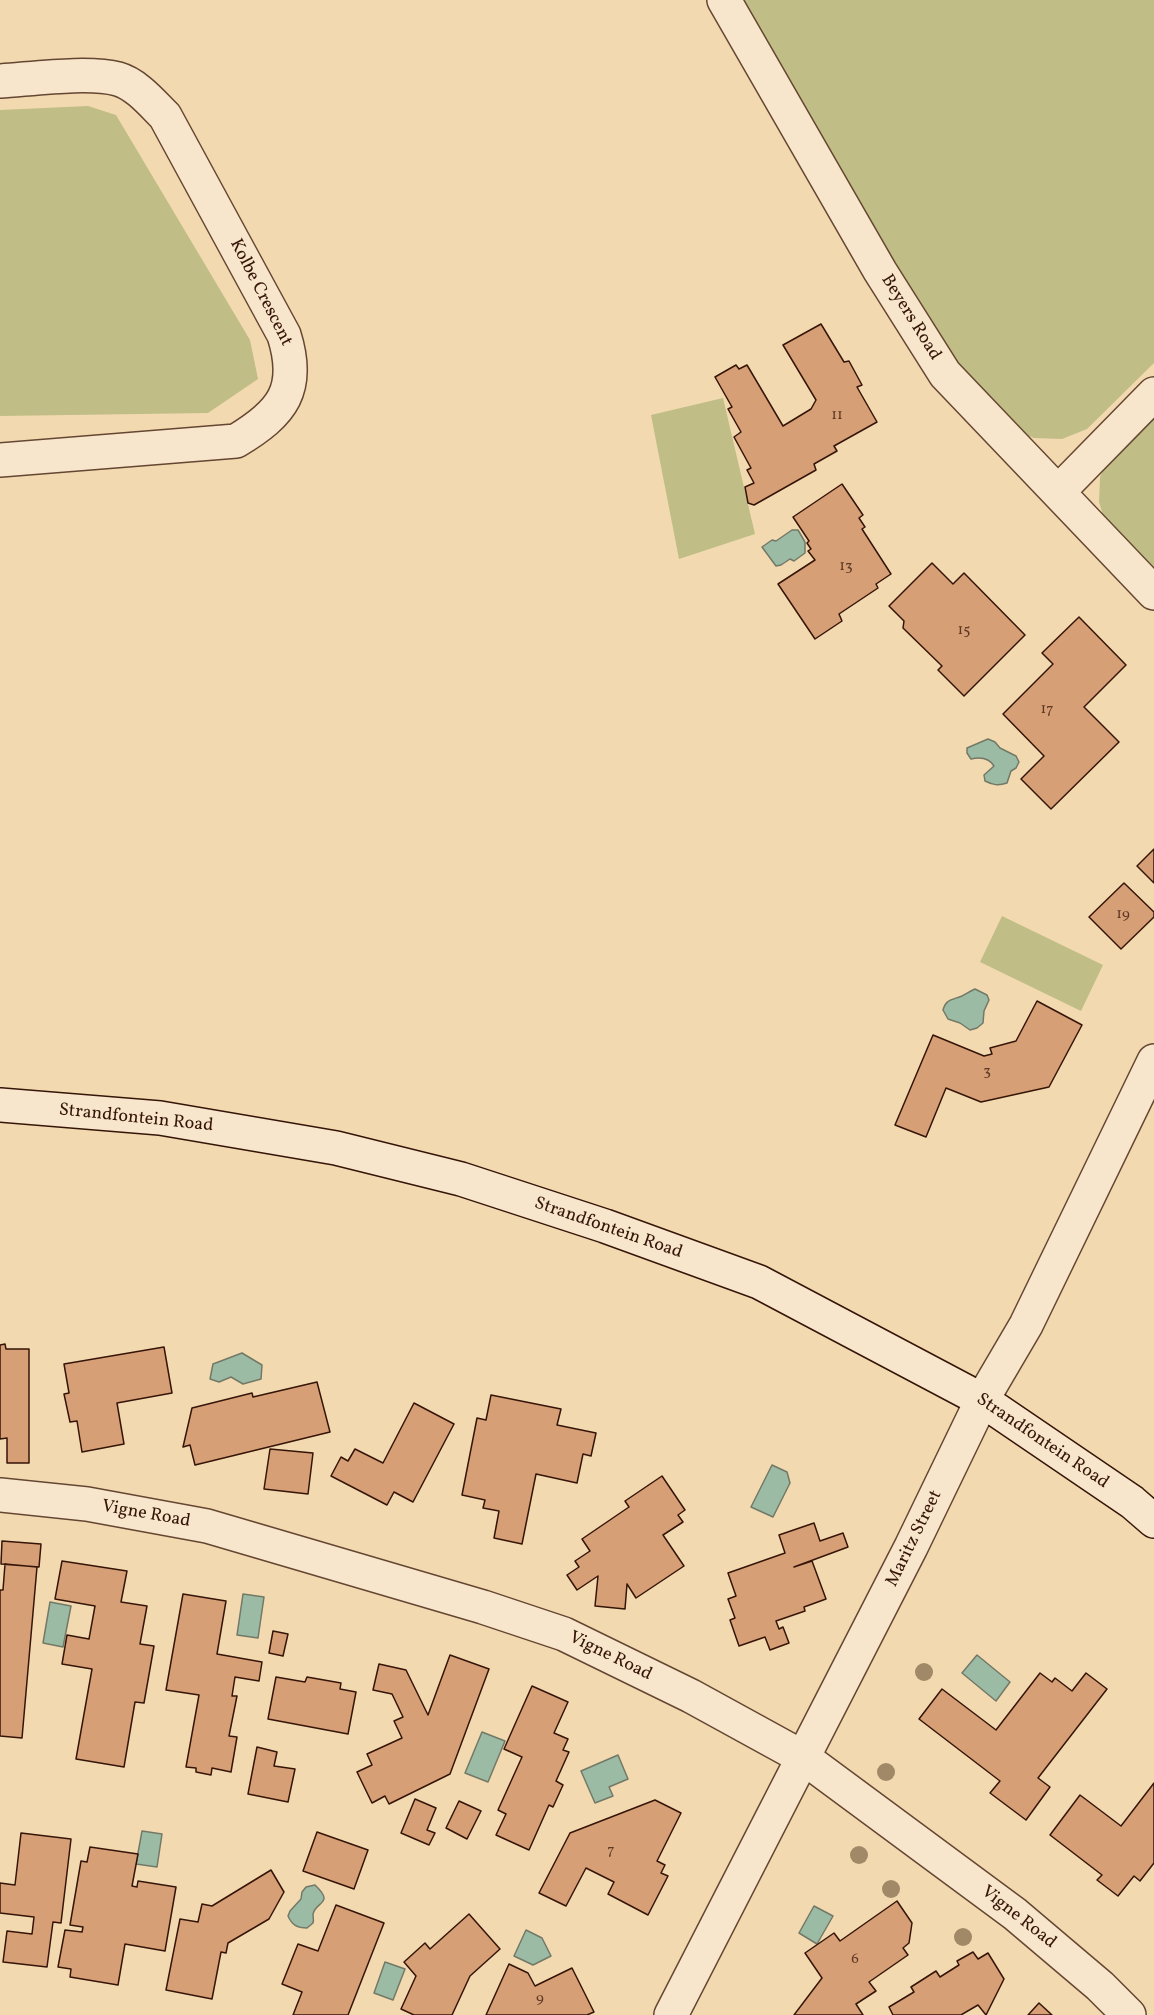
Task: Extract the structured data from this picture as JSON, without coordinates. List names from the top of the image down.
{
  "streets": {
    "street": [
      "Kolbe Crescent",
      "Beyers Road",
      "Strandfontein Road",
      "Vigne Road",
      "Maritz Street"
    ]
  },
  "crossings": [
    ["Strandfontein Road", "Maritz Street"],
    ["Vigne Road", "Maritz Street"]
  ],
  "house_numbers": [
    "11",
    "13",
    "15",
    "17",
    "19",
    "3",
    "7",
    "6",
    "9"
  ]
}
